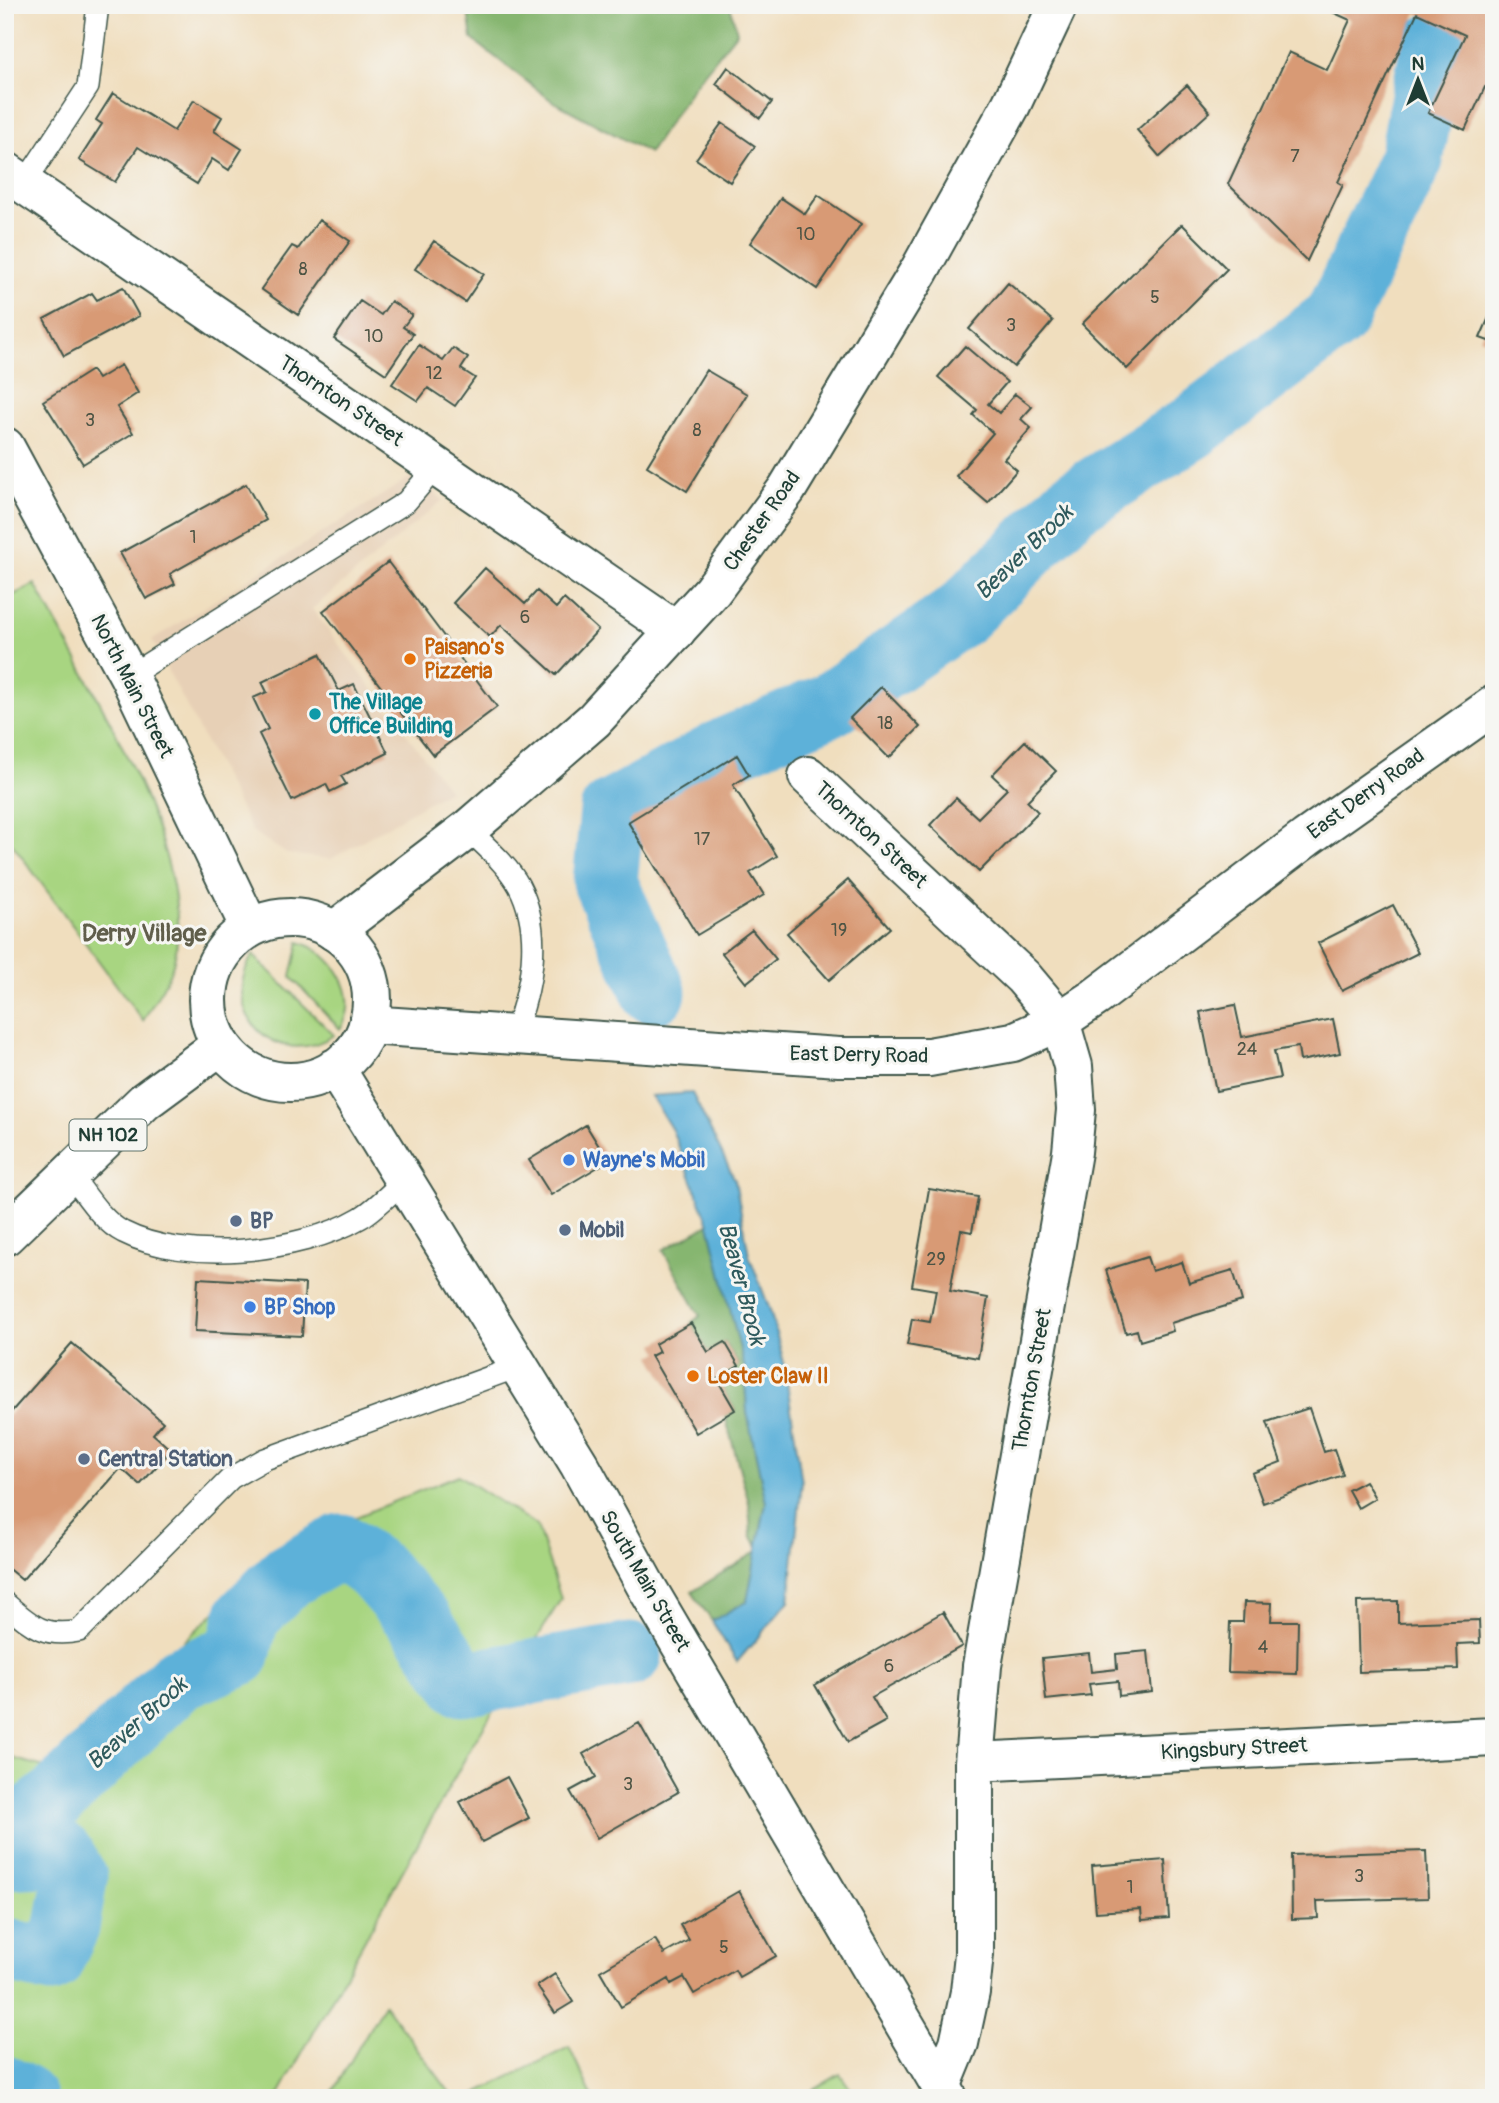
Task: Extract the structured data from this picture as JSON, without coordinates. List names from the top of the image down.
{
  "streets": {
    "street": [
      "Thornton Street",
      "Chester Road",
      "North Main Street",
      "East Derry Road",
      "NH 102",
      "South Main Street",
      "Kingsbury Street"
    ]
  },
  "crossings": [
    ["Thornton Street", "Chester Road"],
    ["Thornton Street", "East Derry Road"],
    ["Thornton Street", "South Main Street"],
    ["Thornton Street", "Kingsbury Street"],
    ["Chester Road", "North Main Street"],
    ["Chester Road", "East Derry Road"],
    ["Chester Road", "NH 102"],
    ["Chester Road", "South Main Street"],
    ["North Main Street", "East Derry Road"],
    ["North Main Street", "NH 102"],
    ["North Main Street", "South Main Street"],
    ["East Derry Road", "NH 102"],
    ["East Derry Road", "South Main Street"],
    ["NH 102", "South Main Street"]
  ],
  "districts": ["Derry Village"],
  "water": ["Beaver Brook"],
  "places": [
    "Paisano's Pizzeria",
    "The Village Office Building",
    "Wayne's Mobil",
    "BP",
    "Mobil",
    "BP Shop",
    "Loster Claw II",
    "Central Station"
  ],
  "house_numbers": [
    "7",
    "10",
    "8",
    "5",
    "3",
    "10",
    "12",
    "3",
    "8",
    "1",
    "6",
    "18",
    "17",
    "19",
    "24",
    "29",
    "4",
    "6",
    "3",
    "3",
    "1",
    "5"
  ],
  "north": "top"
}
